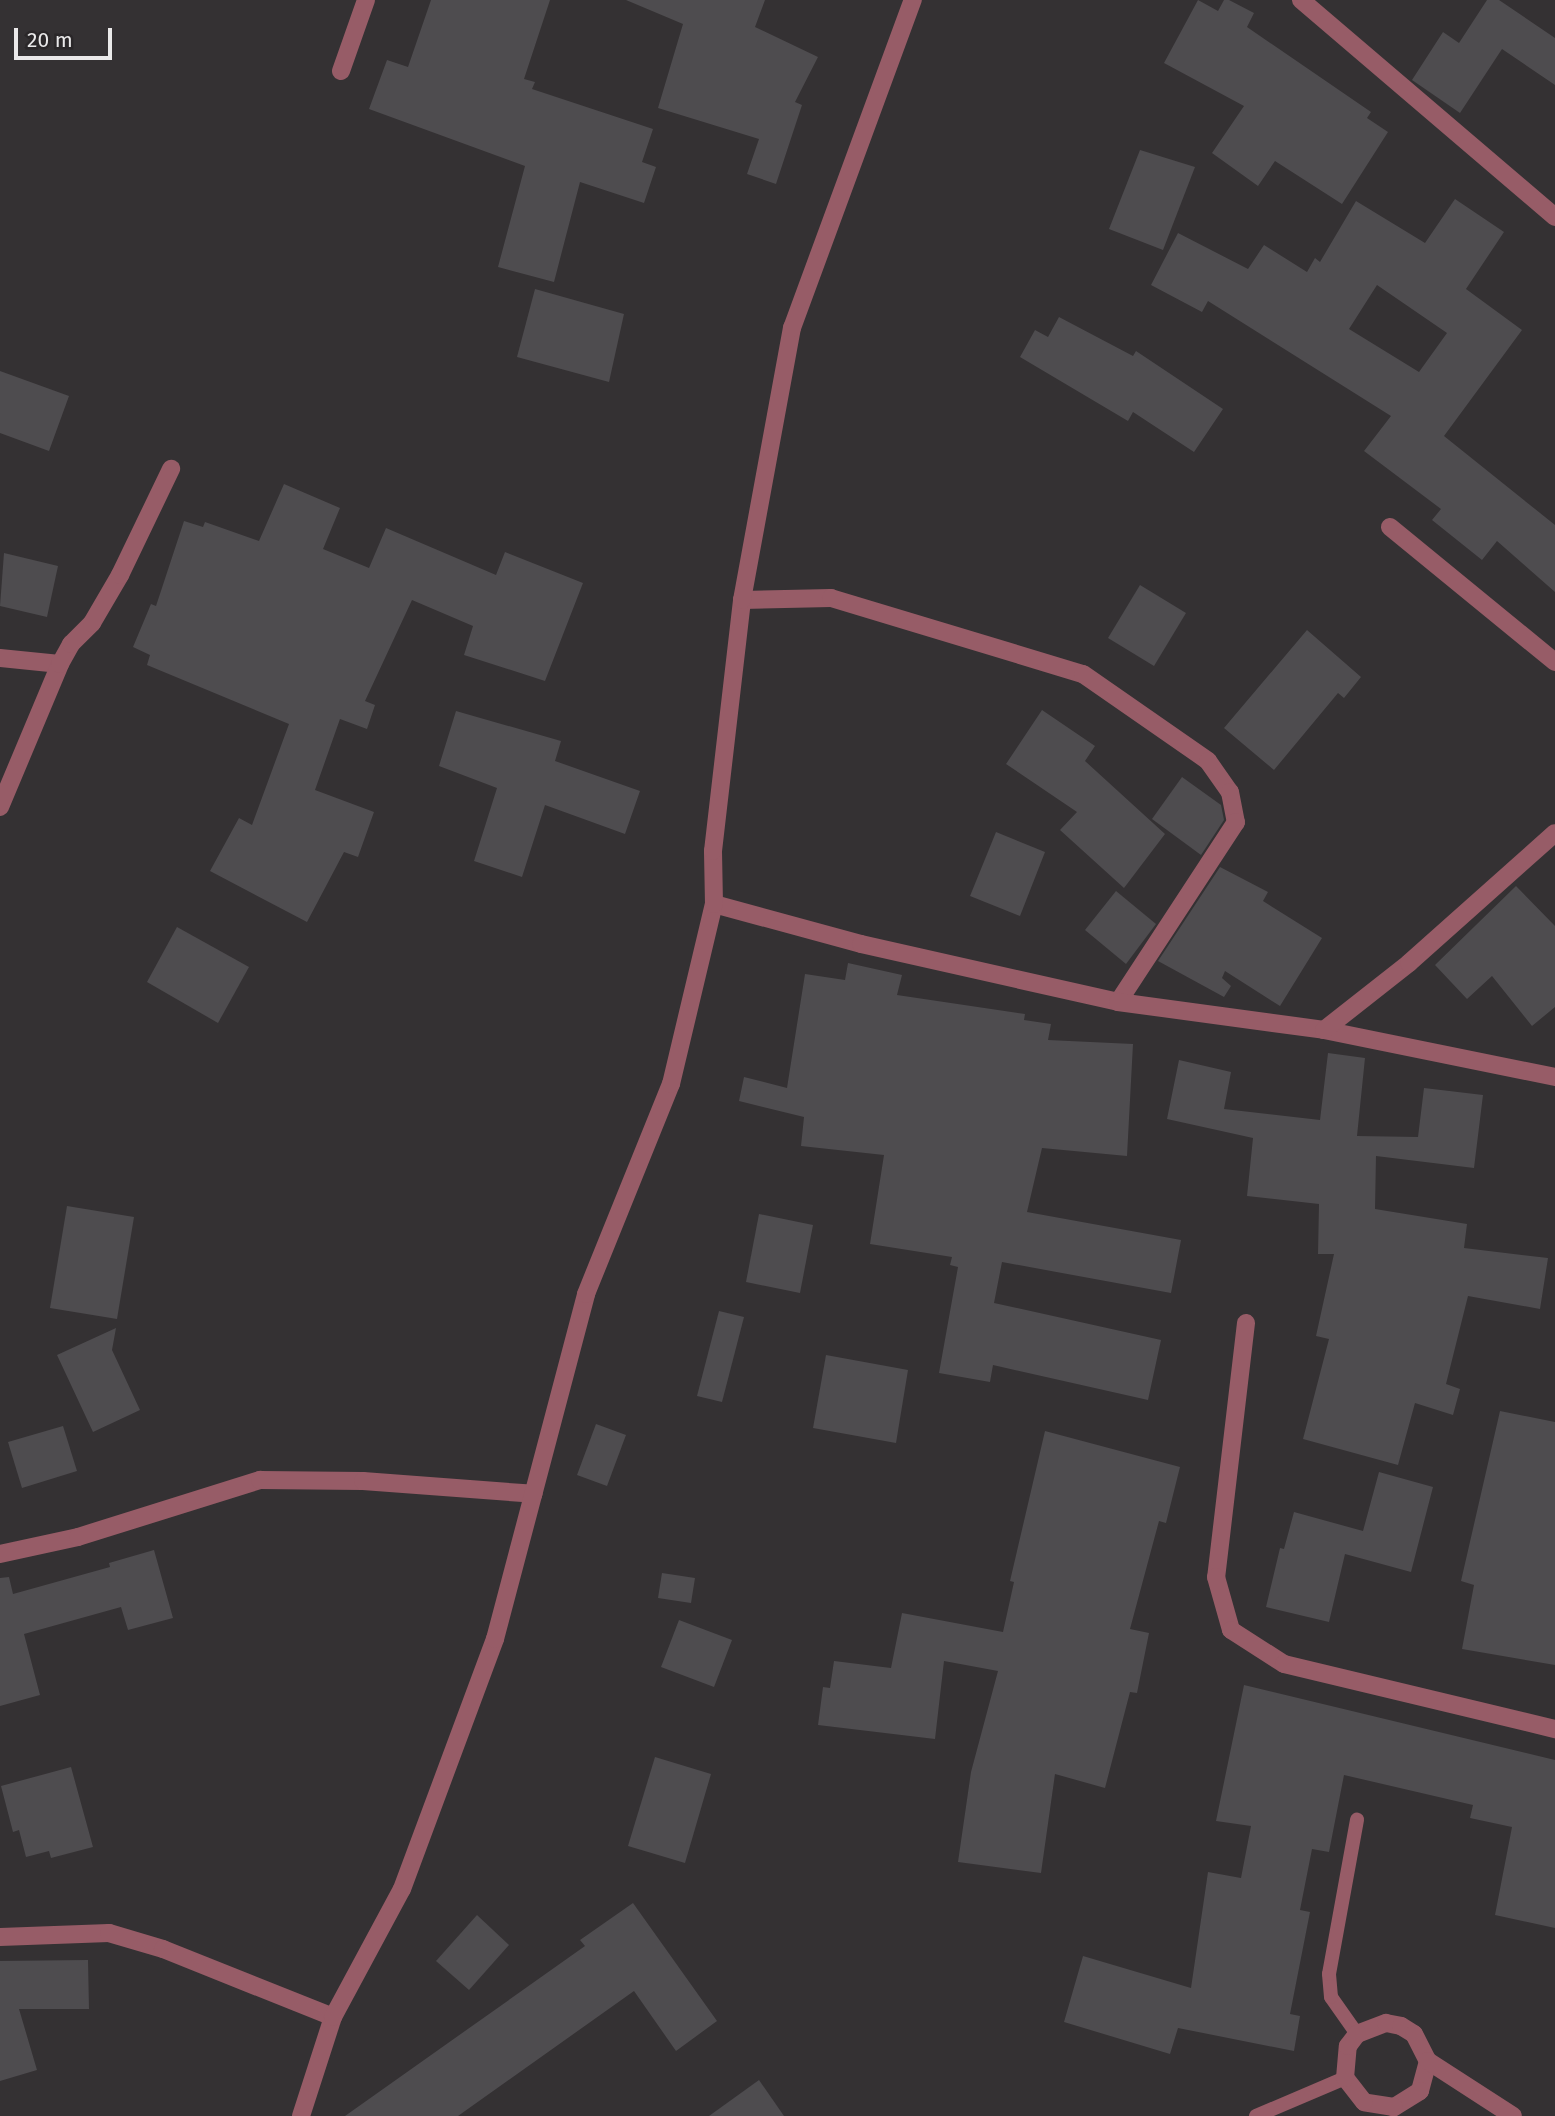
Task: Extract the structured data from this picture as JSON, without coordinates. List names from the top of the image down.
{
  "scale_bar": "20 m"
}
